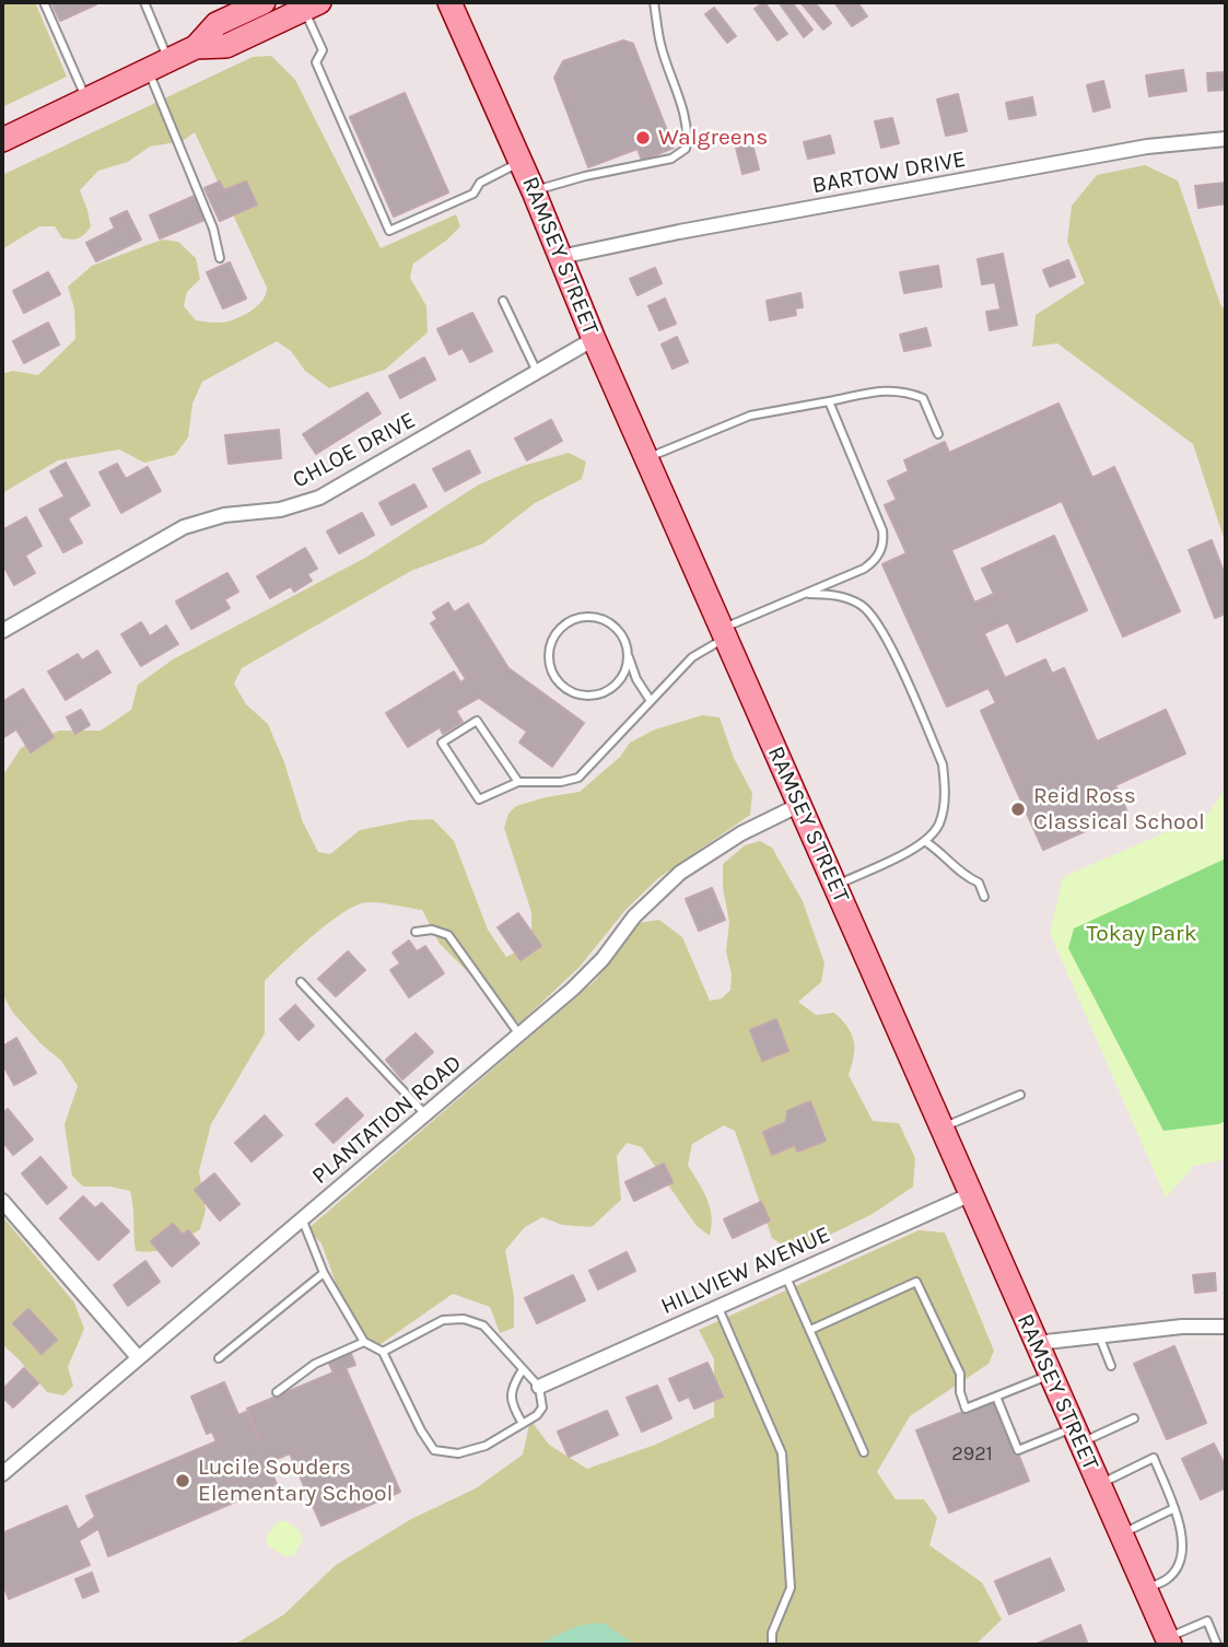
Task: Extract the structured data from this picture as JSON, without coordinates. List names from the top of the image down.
{
  "streets": {
    "main road": ["RAMSEY STREET"],
    "street": [
      "BARTOW DRIVE",
      "CHLOE DRIVE",
      "PLANTATION ROAD",
      "HILLVIEW AVENUE"
    ]
  },
  "crossings": [
    ["BARTOW DRIVE", "RAMSEY STREET"],
    ["RAMSEY STREET", "CHLOE DRIVE"],
    ["RAMSEY STREET", "PLANTATION ROAD"],
    ["RAMSEY STREET", "HILLVIEW AVENUE"]
  ],
  "parks": ["Tokay Park"],
  "places": ["Walgreens", "Reid Ross Classical School", "Lucile Souders Elementary School"],
  "house_numbers": ["2921"]
}
